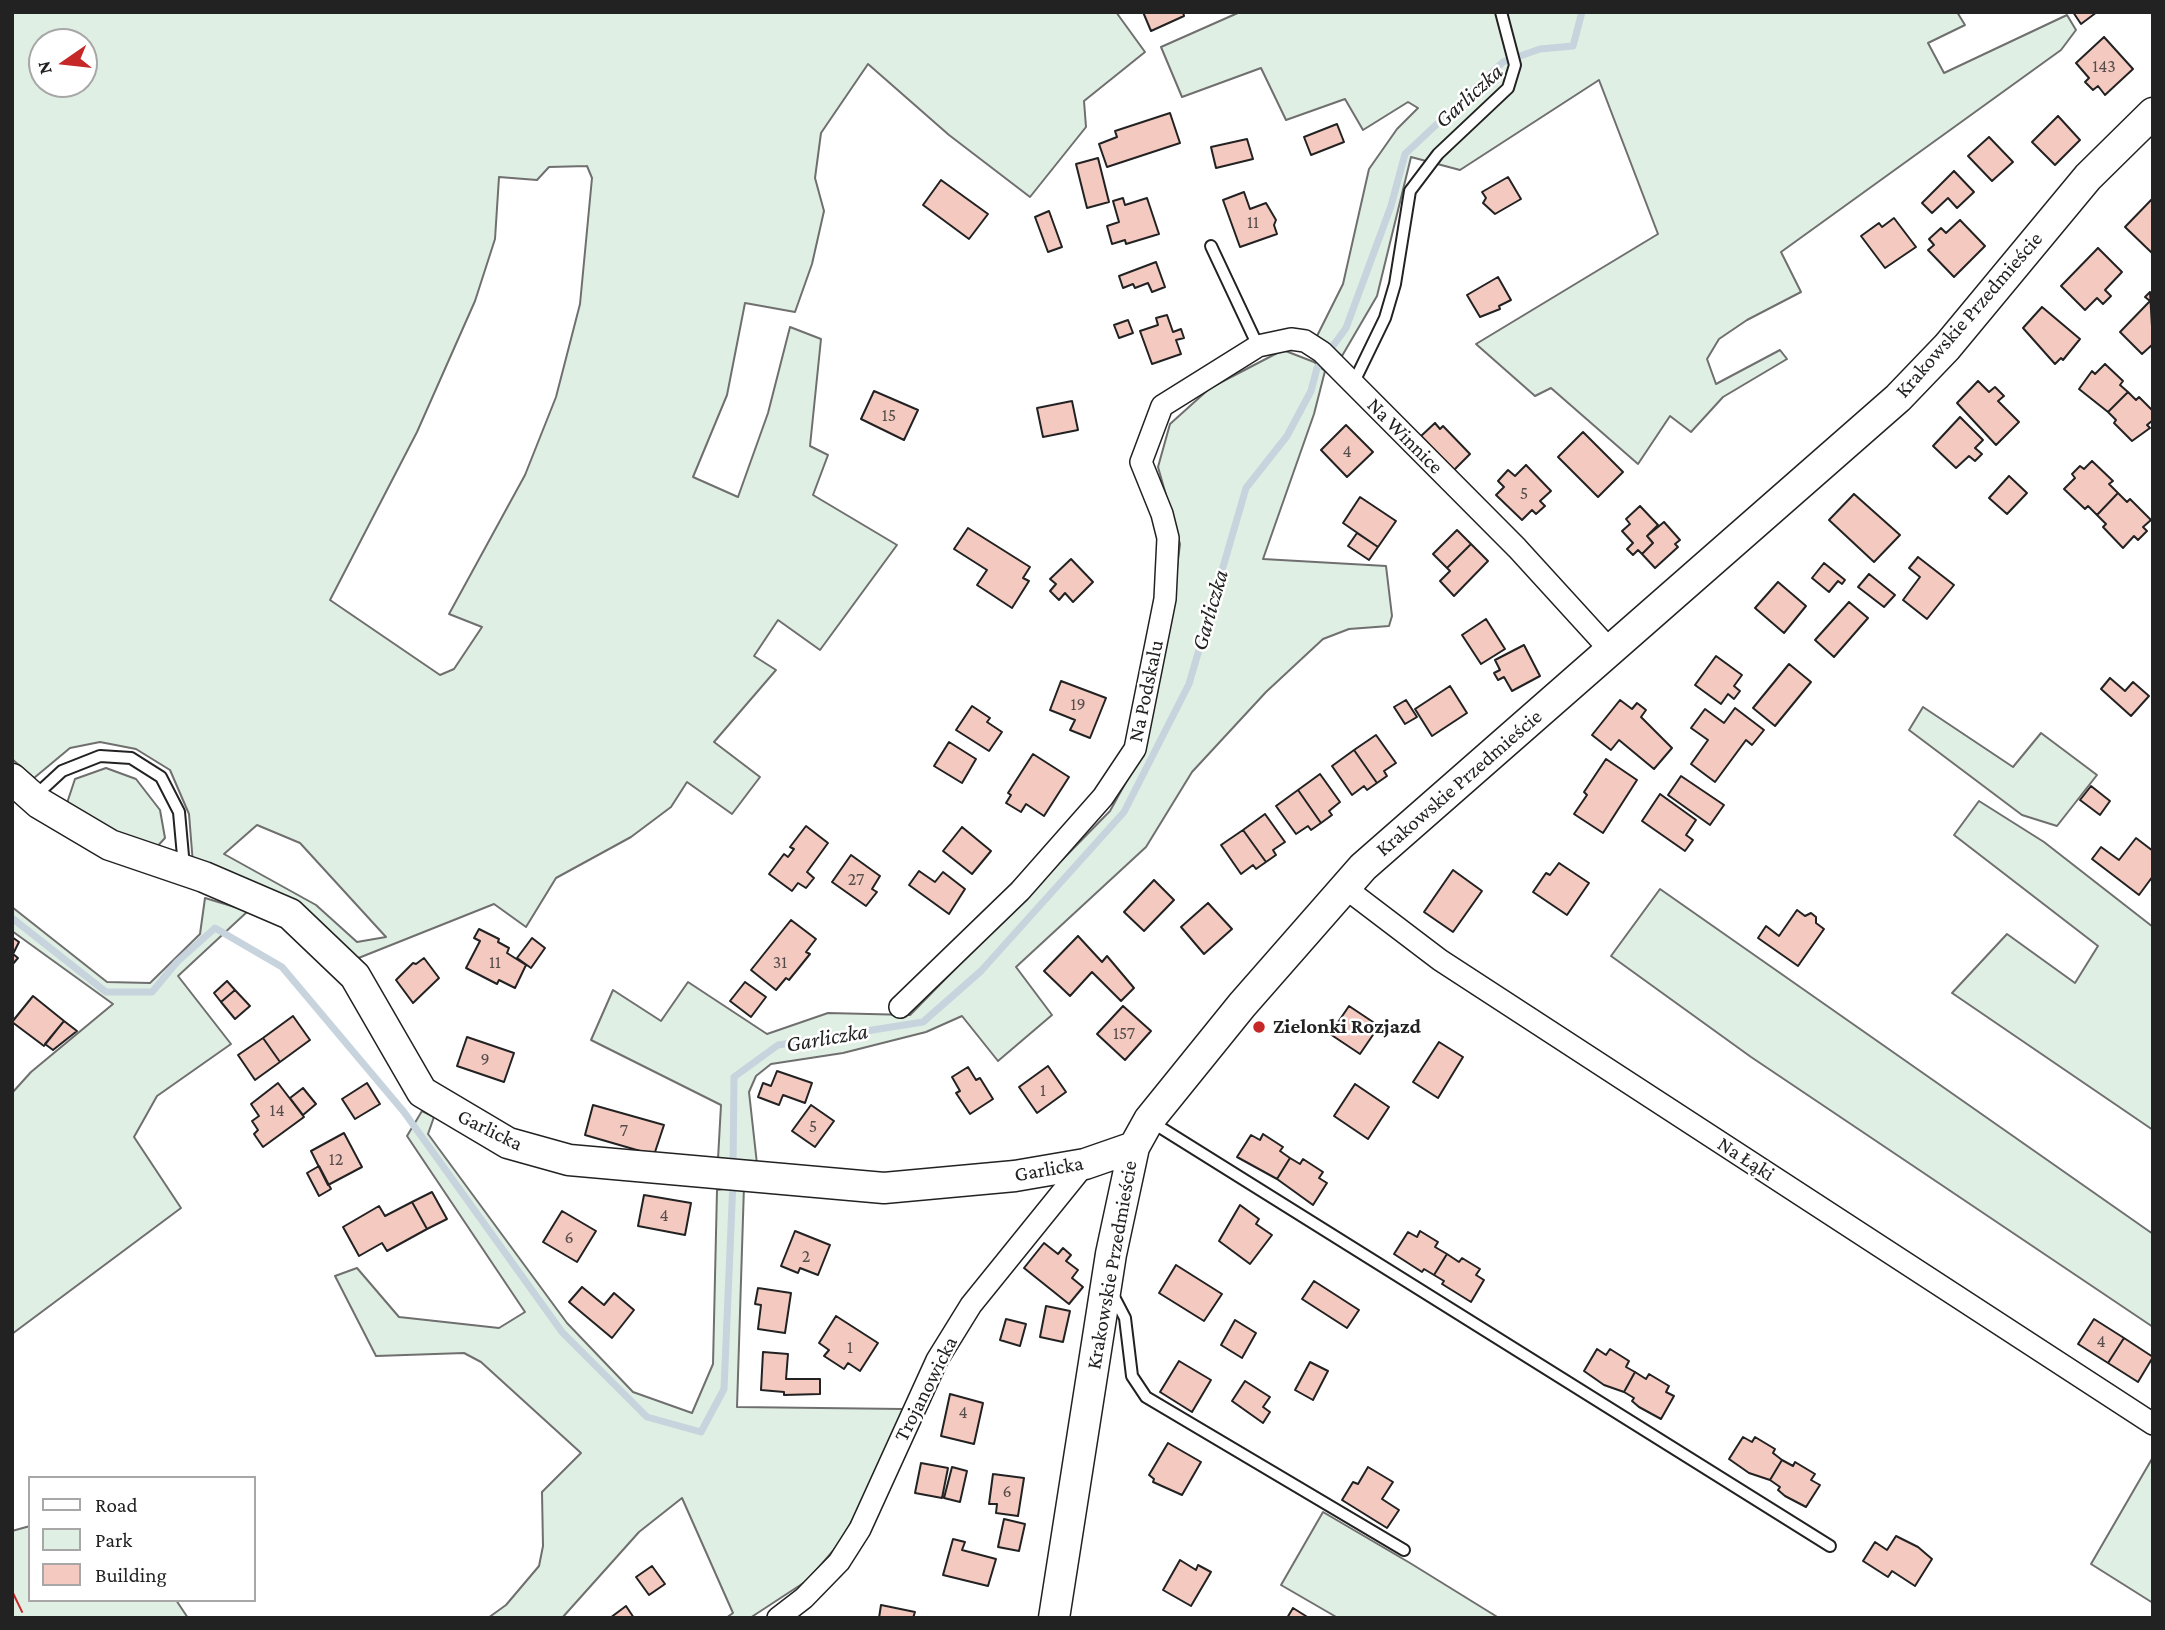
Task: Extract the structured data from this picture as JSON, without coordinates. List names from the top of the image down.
{
  "streets": {
    "main road": ["Krakowskie Przedmieście", "Garlicka"],
    "street": [
      "Na Winnice",
      "Na Podskalu",
      "Na Łąki",
      "Trojanowicka"
    ]
  },
  "crossings": [
    ["Krakowskie Przedmieście", "Na Winnice"],
    ["Krakowskie Przedmieście", "Garlicka"],
    ["Krakowskie Przedmieście", "Na Łąki"],
    ["Na Winnice", "Na Podskalu"],
    ["Garlicka", "Trojanowicka"]
  ],
  "water": ["Garliczka"],
  "places": ["Zielonki Rozjazd"],
  "house_numbers": [
    "143",
    "11",
    "15",
    "4",
    "5",
    "19",
    "27",
    "11",
    "31",
    "157",
    "9",
    "1",
    "14",
    "5",
    "7",
    "12",
    "4",
    "6",
    "2",
    "4",
    "1",
    "4",
    "6"
  ],
  "legend": ["Road", "Park", "Building"],
  "north": "left"
}
